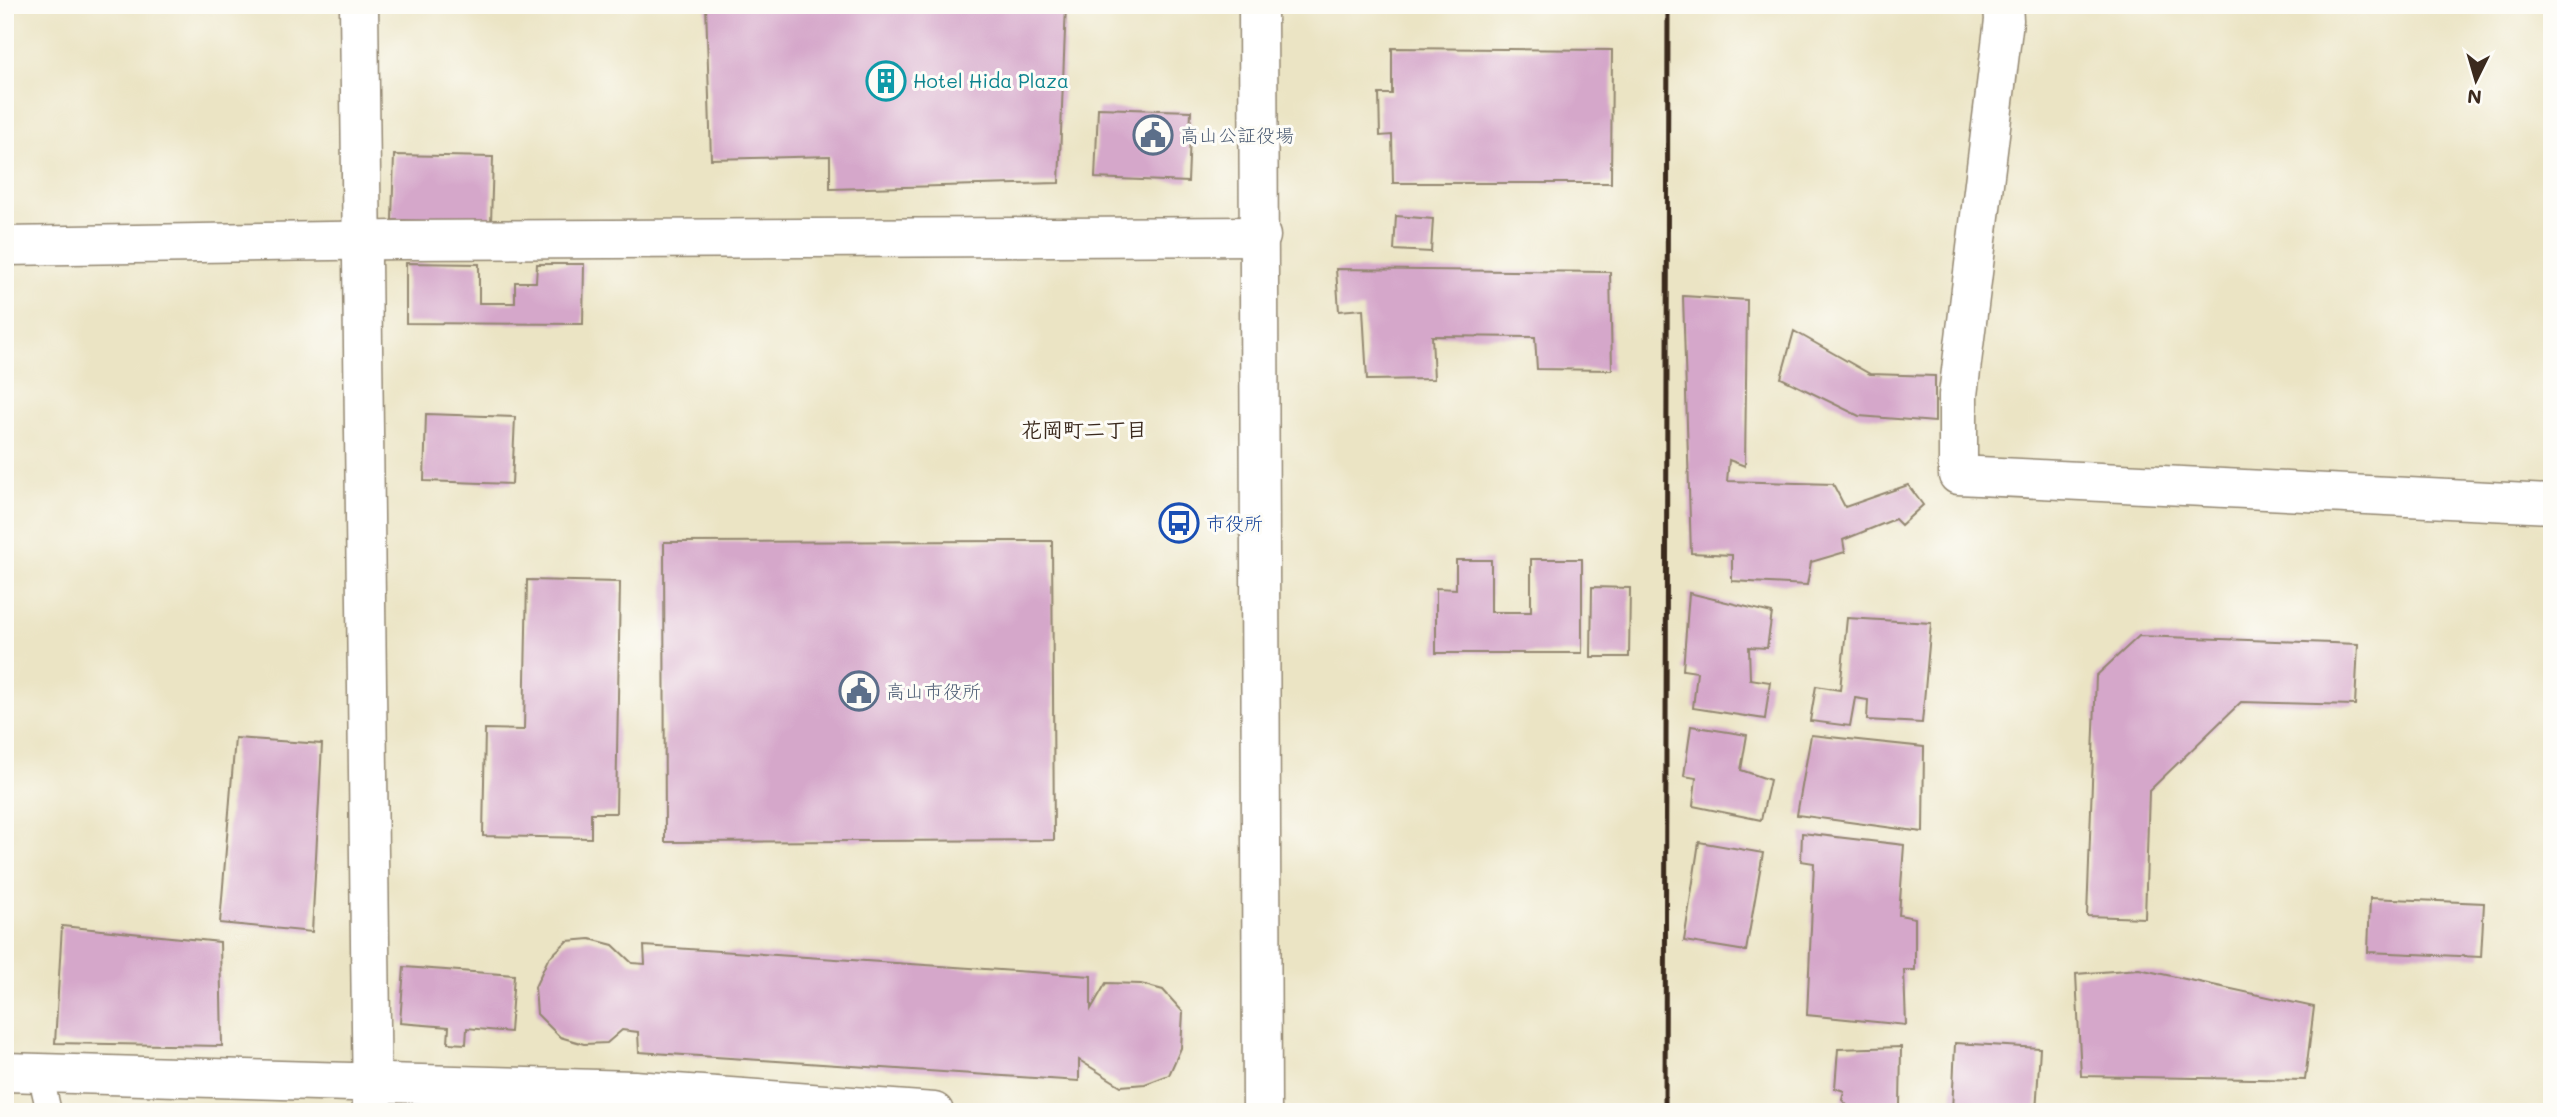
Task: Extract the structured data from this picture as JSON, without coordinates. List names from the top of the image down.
{
  "districts": ["花岡町二丁目"],
  "places": {
    "building": ["Hotel Hida Plaza"],
    "public building": ["高山公証役場", "高山市役所"],
    "bus stop": ["市役所"]
  },
  "north": "bottom"
}
